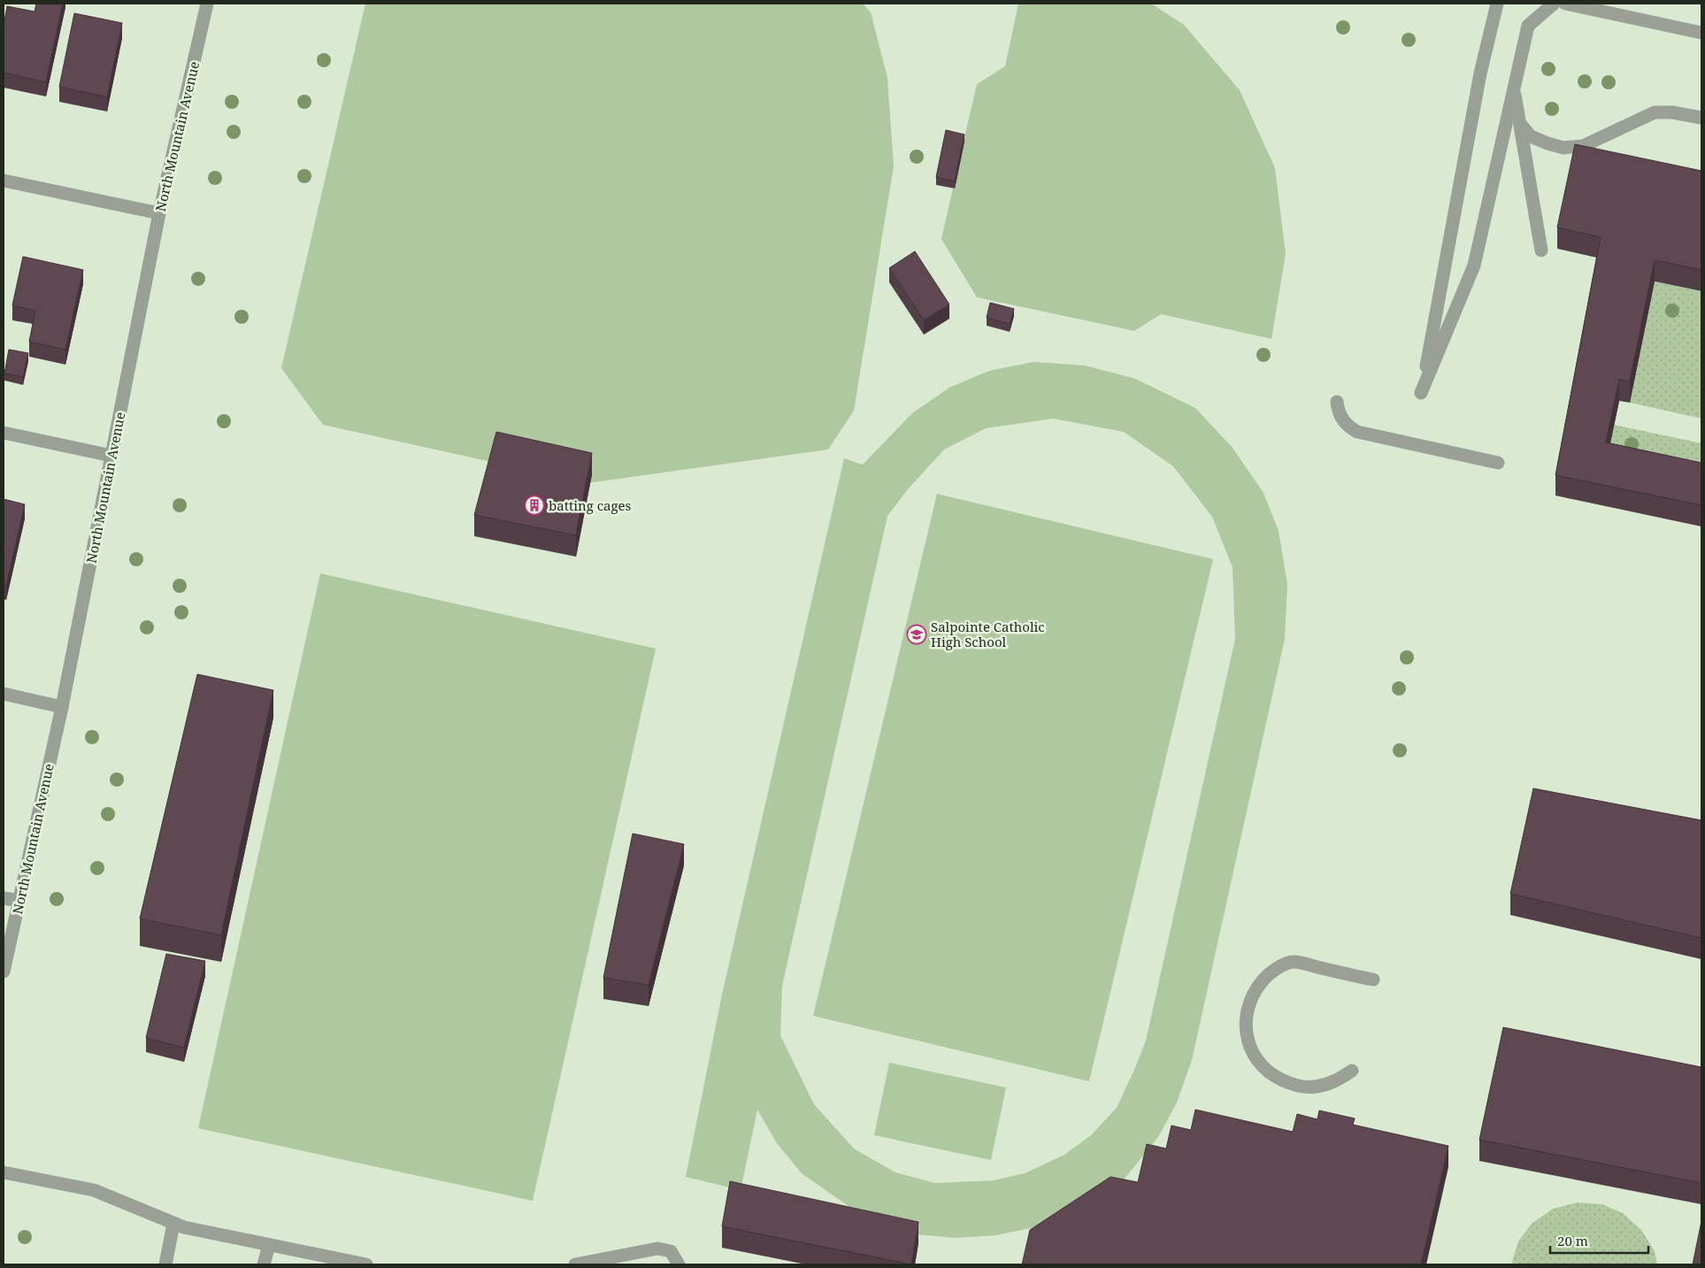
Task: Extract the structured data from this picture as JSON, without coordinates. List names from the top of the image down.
{
  "streets": {
    "street": ["North Mountain Avenue"]
  },
  "places": {
    "building": ["batting cages"],
    "school or university": ["Salpointe Catholic High School"]
  },
  "scale_bar": "20 m"
}
